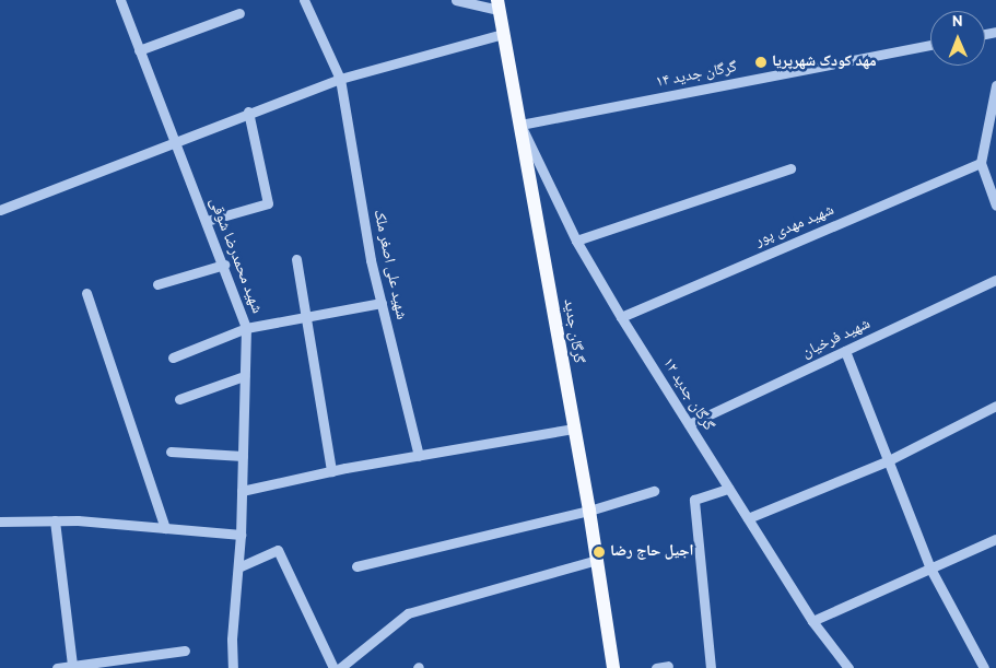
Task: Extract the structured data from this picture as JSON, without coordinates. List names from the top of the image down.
{
  "streets": {
    "main road": ["گرگان جدید"],
    "street": [
      "گرگان جدید ۱۴",
      "شهید مهدی پور",
      "شهید محمدرضا شوقی",
      "شهید علی اصغر ملک",
      "شهید فرخیان",
      "گرگان جدید ۱۲"
    ]
  },
  "crossings": [
    ["گرگان جدید ۱۴", "گرگان جدید"],
    ["گرگان جدید ۱۴", "گرگان جدید ۱۲"],
    ["شهید مهدی پور", "گرگان جدید ۱۲"],
    ["گرگان جدید", "گرگان جدید ۱۲"],
    ["شهید فرخیان", "گرگان جدید ۱۲"]
  ],
  "places": ["مهد کودک شهرپریا", "اجیل حاج رضا"],
  "north": "top"
}
